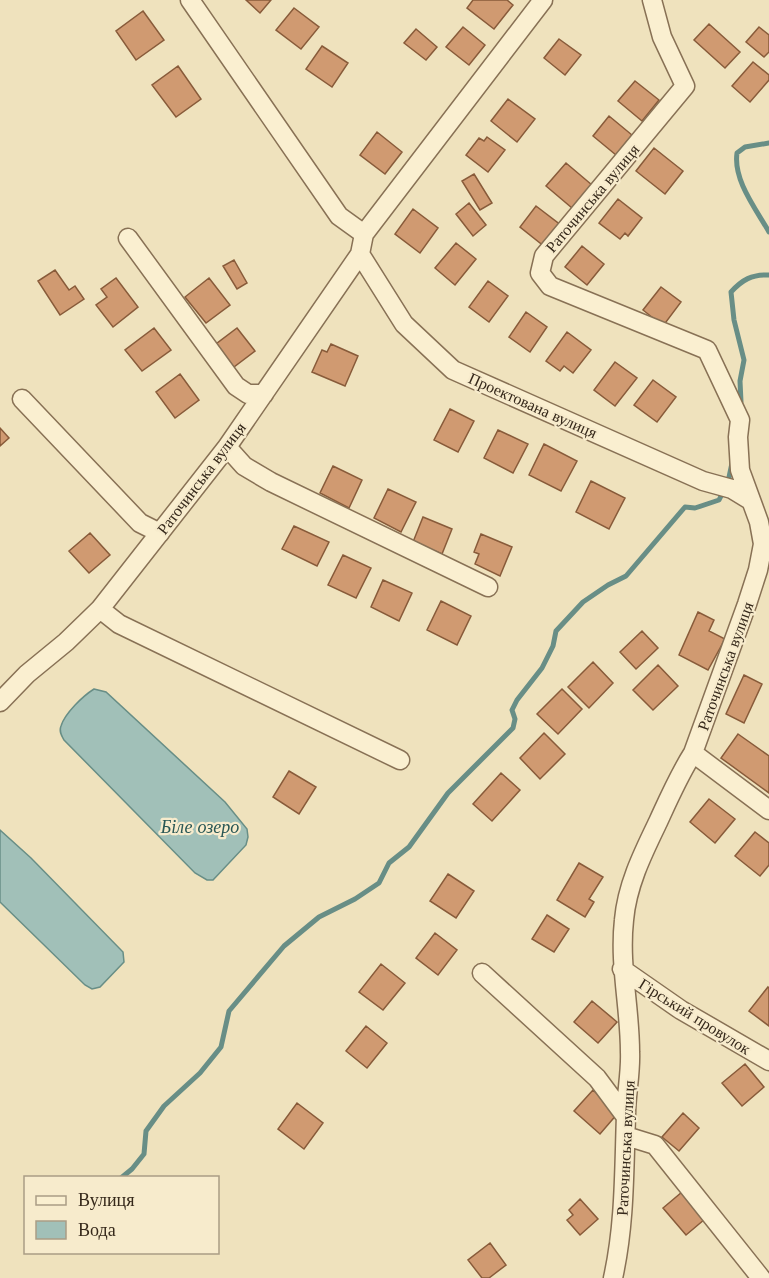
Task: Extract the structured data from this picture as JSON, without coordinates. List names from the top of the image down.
{
  "streets": {
    "street": ["Раточинська вулиця", "Проектована вулиця", "Гірський провулок"]
  },
  "crossings": [
    ["Раточинська вулиця", "Проектована вулиця"],
    ["Раточинська вулиця", "Гірський провулок"]
  ],
  "water": ["Біле озеро"],
  "legend": ["Вулиця", "Вода"]
}
